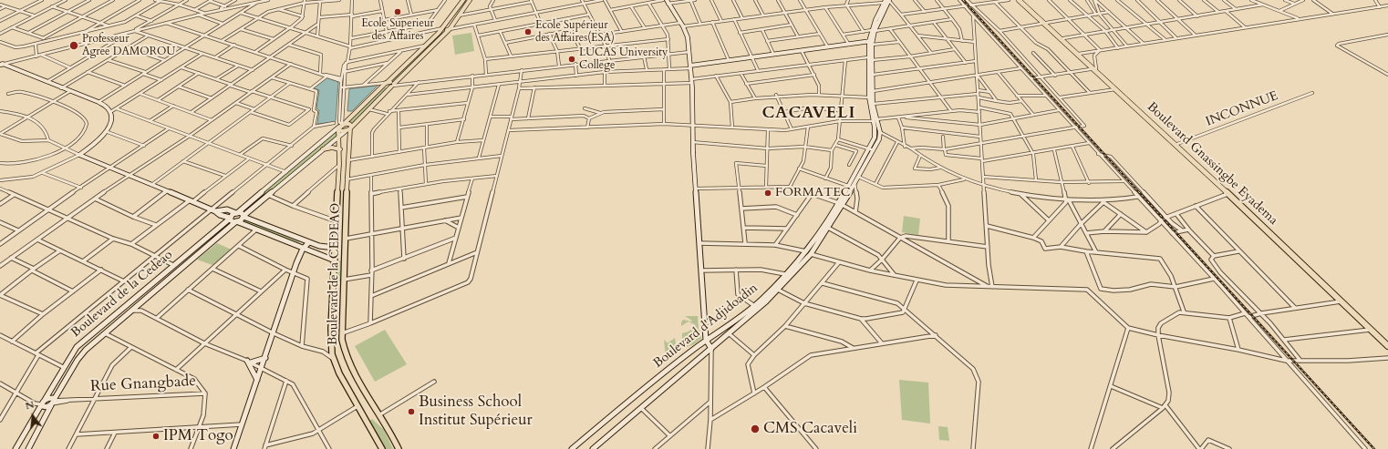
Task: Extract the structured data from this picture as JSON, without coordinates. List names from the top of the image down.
{
  "streets": {
    "highway": ["Boulevard Gnassingbe Eyadema"],
    "main road": ["Boulevard de la CEDEAO", "Boulevard de la Cedeao", "Boulevard d'Adjidoadin"],
    "street": ["INCONNUE", "Rue Gnangbade"]
  },
  "crossings": [
    ["INCONNUE", "Boulevard Gnassingbe Eyadema"],
    ["Boulevard de la Cedeao", "Rue Gnangbade"]
  ],
  "districts": ["CACAVELI"],
  "places": [
    "Ecole Superieur des Affaires",
    "Ecole Supérieur des Affaires(ESA)",
    "Professeur Agree DAMOROU",
    "LUCAS University College",
    "FORMATEC",
    "Business School Institut Supérieur",
    "CMS Cacaveli",
    "IPM Togo"
  ],
  "north": "top"
}
